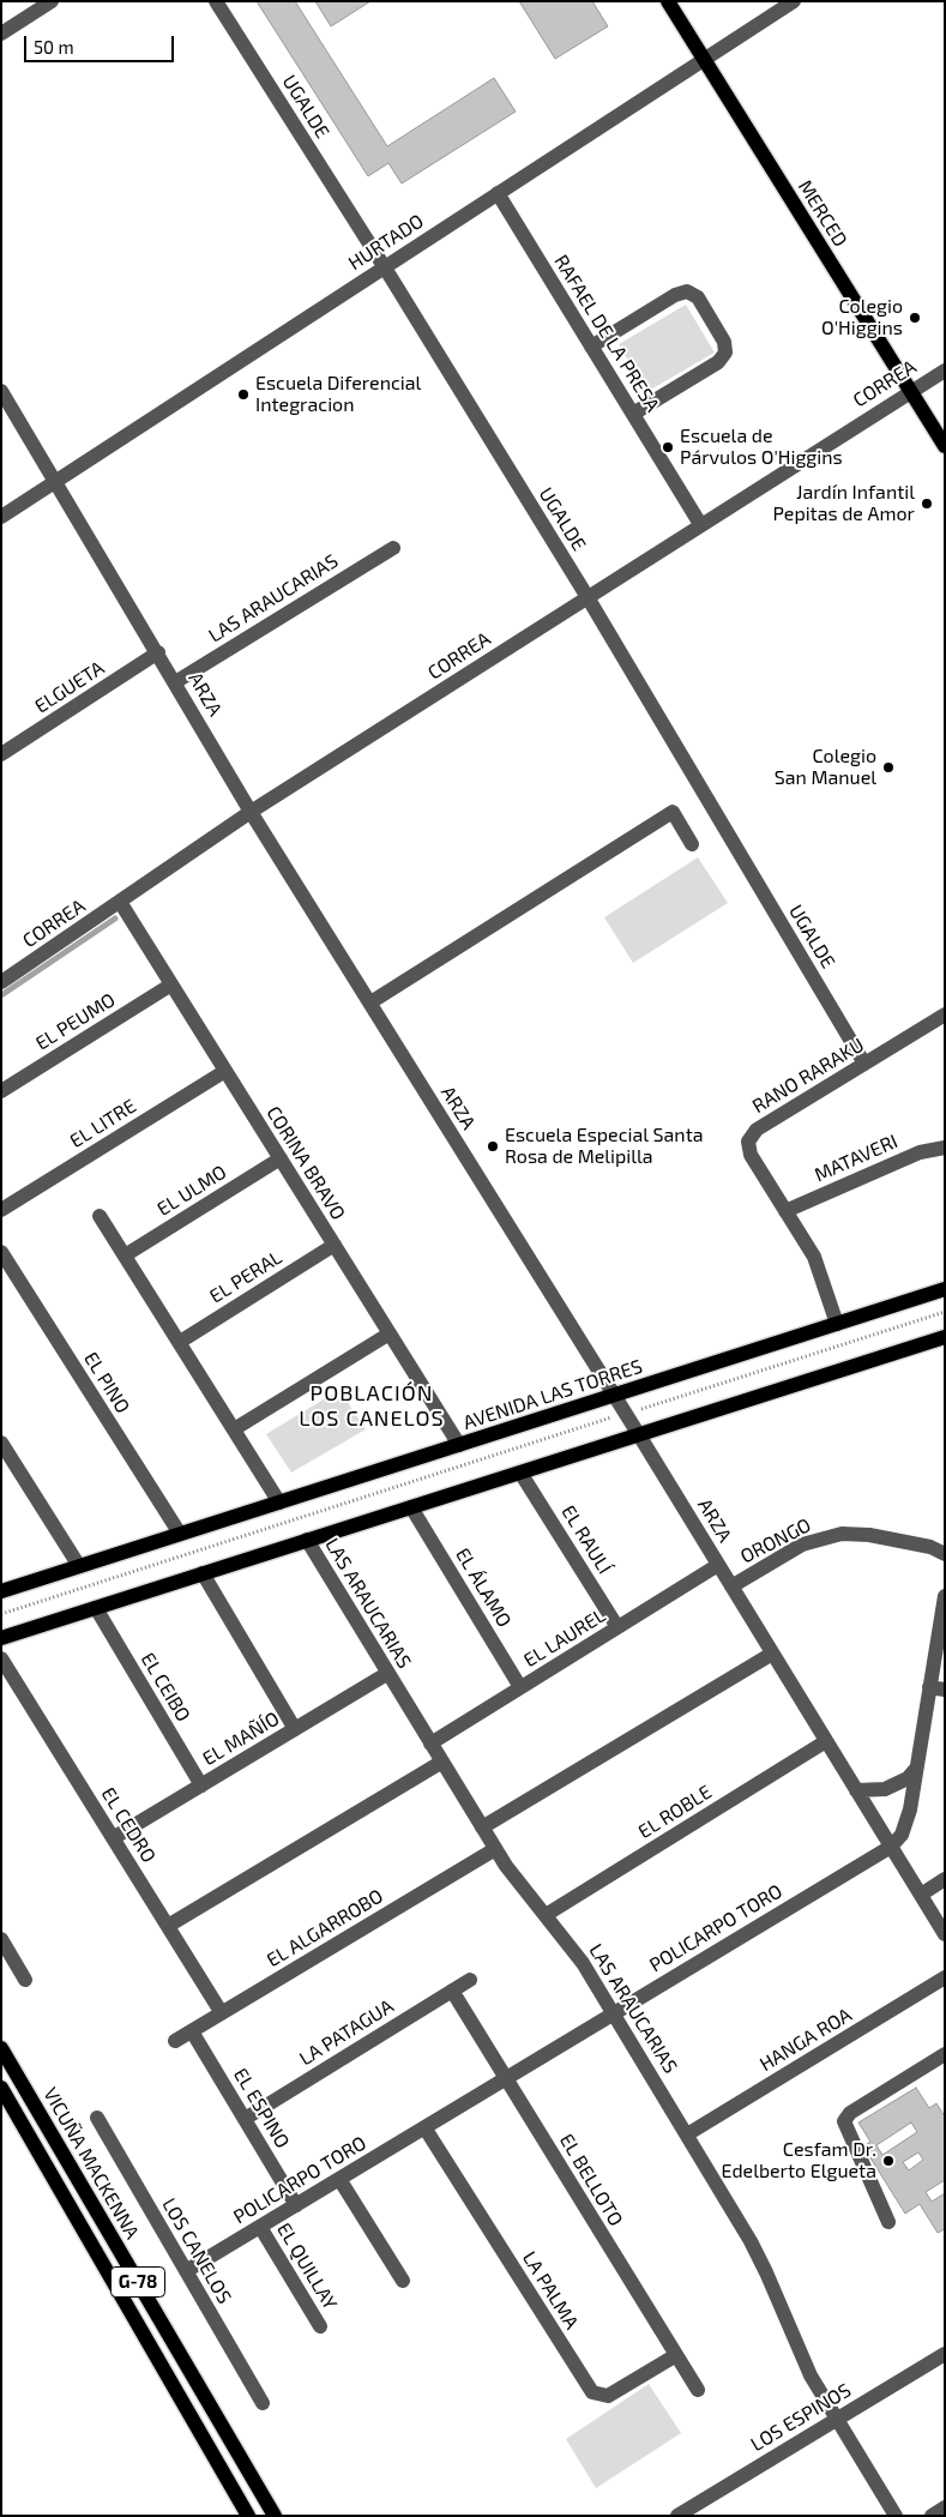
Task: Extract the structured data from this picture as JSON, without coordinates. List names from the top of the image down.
{
  "streets": {
    "main road": [
      "MERCED",
      "AVENIDA LAS TORRES",
      "VICUÑA MACKENNA",
      "G-78"
    ],
    "street": [
      "UGALDE",
      "HURTADO",
      "RAFAEL DE LA PRESA",
      "CORREA",
      "LAS ARAUCARIAS",
      "ELGUETA",
      "ARZA",
      "EL PEUMO",
      "RANO RARAKU",
      "EL LITRE",
      "MATAVERI",
      "CORINA BRAVO",
      "EL ULMO",
      "EL PERAL",
      "EL PINO",
      "EL RAULÍ",
      "ORONGO",
      "EL ÁLAMO",
      "EL LAUREL",
      "EL CEIBO",
      "EL MAÑÍO",
      "EL ROBLE",
      "EL CEDRO",
      "EL ALGARROBO",
      "POLICARPO TORO",
      "LA PATAGUA",
      "HANGA ROA",
      "EL ESPINO",
      "EL BELLOTO",
      "LOS CANELOS",
      "EL QUILLAY",
      "LA PALMA",
      "LOS ESPINOS"
    ]
  },
  "crossings": [
    ["UGALDE", "HURTADO"],
    ["UGALDE", "CORREA"],
    ["UGALDE", "RANO RARAKU"],
    ["MERCED", "HURTADO"],
    ["MERCED", "CORREA"],
    ["HURTADO", "RAFAEL DE LA PRESA"],
    ["HURTADO", "ARZA"],
    ["RAFAEL DE LA PRESA", "CORREA"],
    ["CORREA", "ARZA"],
    ["CORREA", "CORINA BRAVO"],
    ["LAS ARAUCARIAS", "ARZA"],
    ["LAS ARAUCARIAS", "EL LAUREL"],
    ["LAS ARAUCARIAS", "EL MAÑÍO"],
    ["LAS ARAUCARIAS", "EL ROBLE"],
    ["LAS ARAUCARIAS", "EL ALGARROBO"],
    ["LAS ARAUCARIAS", "POLICARPO TORO"],
    ["LAS ARAUCARIAS", "HANGA ROA"],
    ["LAS ARAUCARIAS", "LOS ESPINOS"],
    ["ELGUETA", "ARZA"],
    ["ARZA", "AVENIDA LAS TORRES"],
    ["ARZA", "ORONGO"],
    ["ARZA", "EL LAUREL"],
    ["ARZA", "EL ROBLE"],
    ["ARZA", "POLICARPO TORO"],
    ["EL PEUMO", "CORINA BRAVO"],
    ["RANO RARAKU", "MATAVERI"],
    ["RANO RARAKU", "AVENIDA LAS TORRES"],
    ["EL LITRE", "CORINA BRAVO"],
    ["CORINA BRAVO", "EL ULMO"],
    ["CORINA BRAVO", "EL PERAL"],
    ["CORINA BRAVO", "AVENIDA LAS TORRES"],
    ["EL PINO", "AVENIDA LAS TORRES"],
    ["EL RAULÍ", "EL LAUREL"],
    ["EL ÁLAMO", "EL LAUREL"],
    ["EL CEIBO", "EL MAÑÍO"],
    ["EL MAÑÍO", "EL CEDRO"],
    ["EL CEDRO", "EL ALGARROBO"],
    ["EL ALGARROBO", "EL ESPINO"],
    ["POLICARPO TORO", "EL ESPINO"],
    ["POLICARPO TORO", "EL BELLOTO"],
    ["POLICARPO TORO", "LOS CANELOS"],
    ["POLICARPO TORO", "EL QUILLAY"],
    ["POLICARPO TORO", "LA PALMA"],
    ["LA PATAGUA", "EL ESPINO"],
    ["LA PATAGUA", "EL BELLOTO"],
    ["EL BELLOTO", "LA PALMA"]
  ],
  "districts": ["POBLACIÓN LOS CANELOS"],
  "places": [
    "Colegio O'Higgins",
    "Escuela Diferencial Integracion",
    "Escuela de Párvulos O'Higgins",
    "Jardín Infantil Pepitas de Amor",
    "Colegio San Manuel",
    "Escuela Especial Santa Rosa de Melipilla",
    "Cesfam Dr. Edelberto Elgueta"
  ],
  "scale_bar": "50 m"
}
